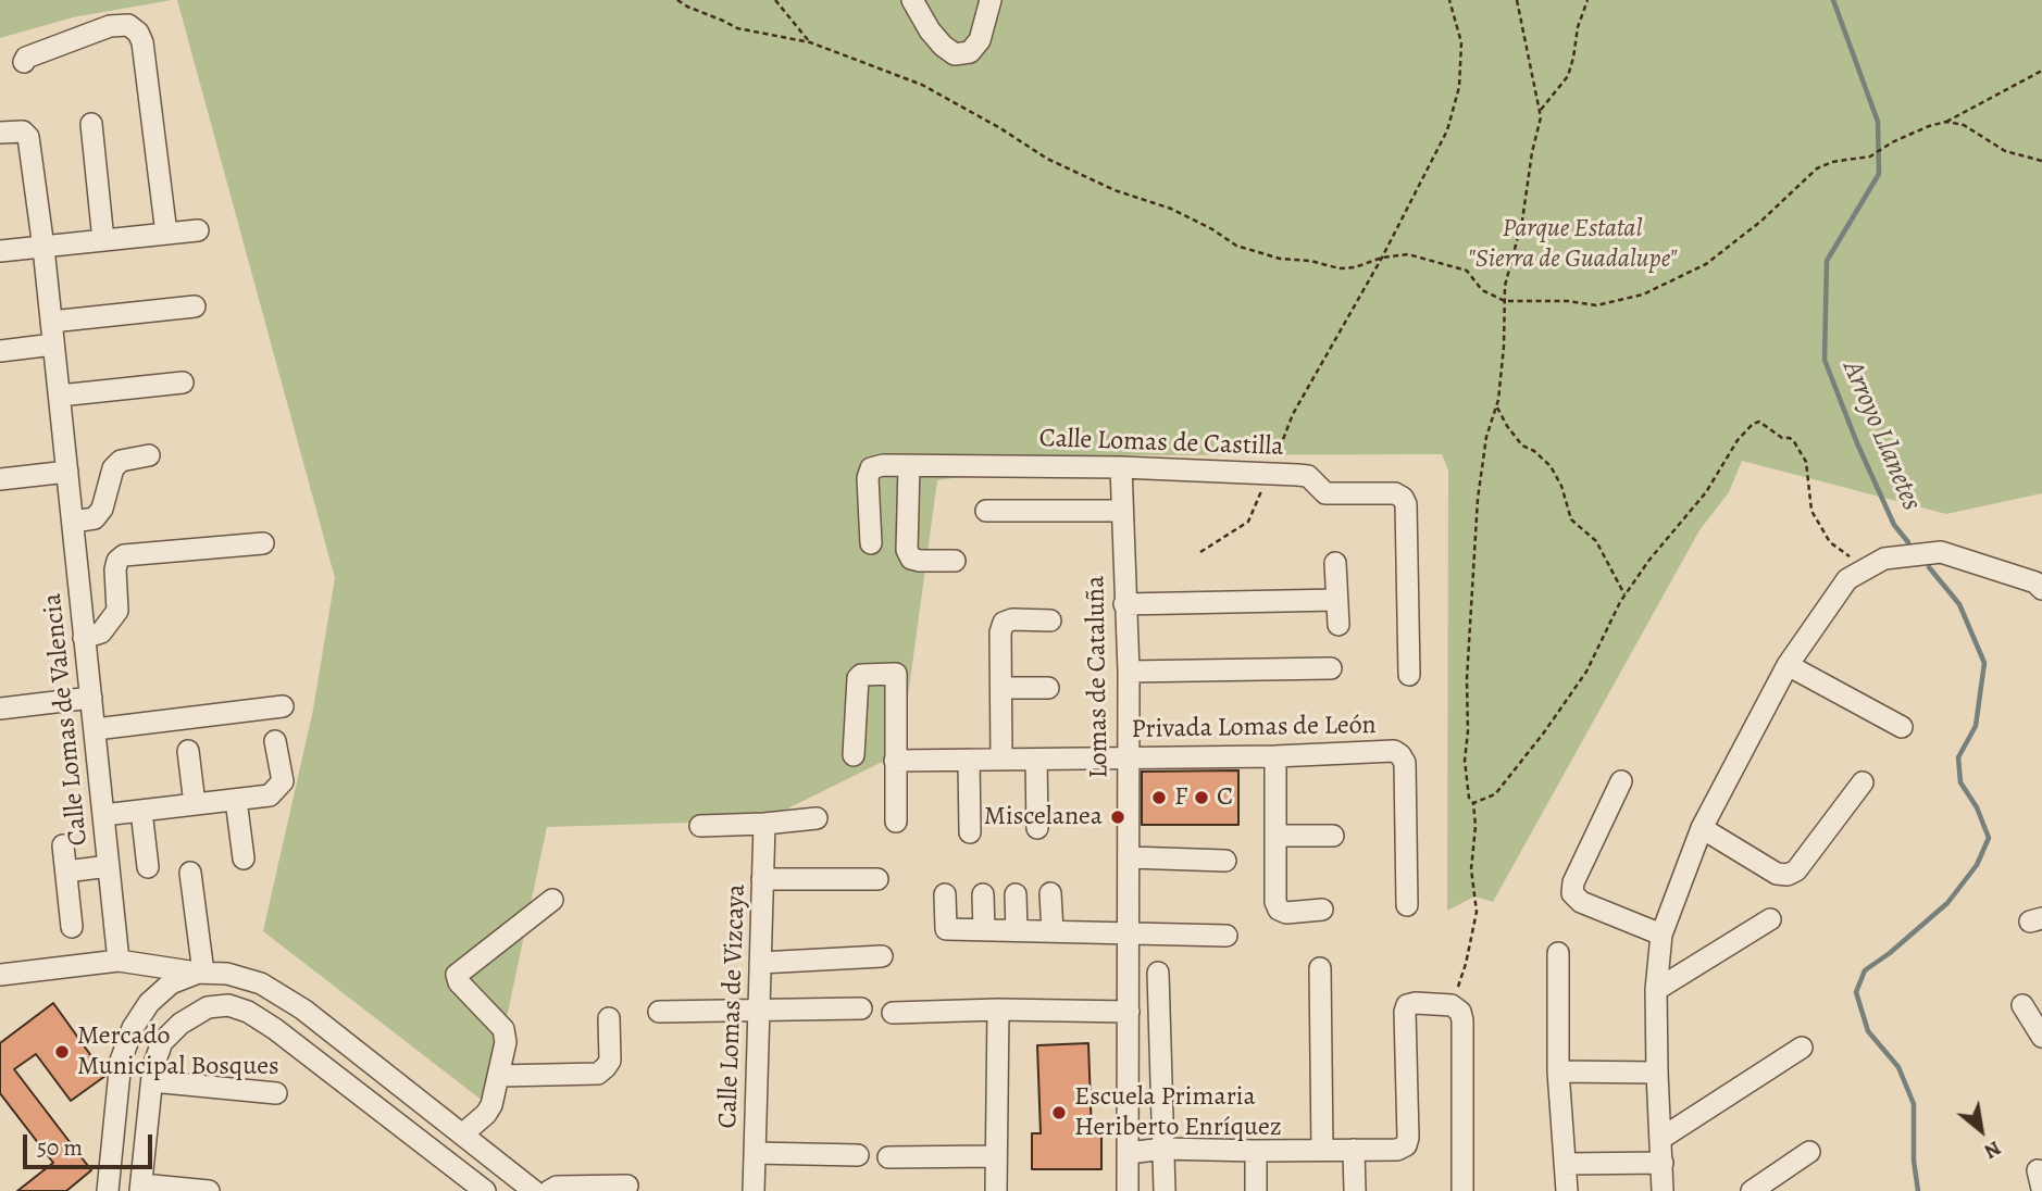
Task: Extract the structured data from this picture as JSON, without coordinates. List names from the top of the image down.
{
  "streets": {
    "street": [
      "Calle Lomas de Castilla",
      "Lomas de Cataluña",
      "Calle Lomas de Valencia",
      "Privada Lomas de León",
      "Calle Lomas de Vizcaya"
    ]
  },
  "crossings": [
    ["Calle Lomas de Castilla", "Lomas de Cataluña"],
    ["Lomas de Cataluña", "Privada Lomas de León"]
  ],
  "water": ["Arroyo Llanetes"],
  "parks": ["Parque Estatal \"Sierra de Guadalupe\""],
  "places": [
    "F",
    "C",
    "Miscelanea",
    "Mercado Municipal Bosques",
    "Escuela Primaria Heriberto Enríquez"
  ],
  "scale_bar": "50 m",
  "north": "bottom right"
}
